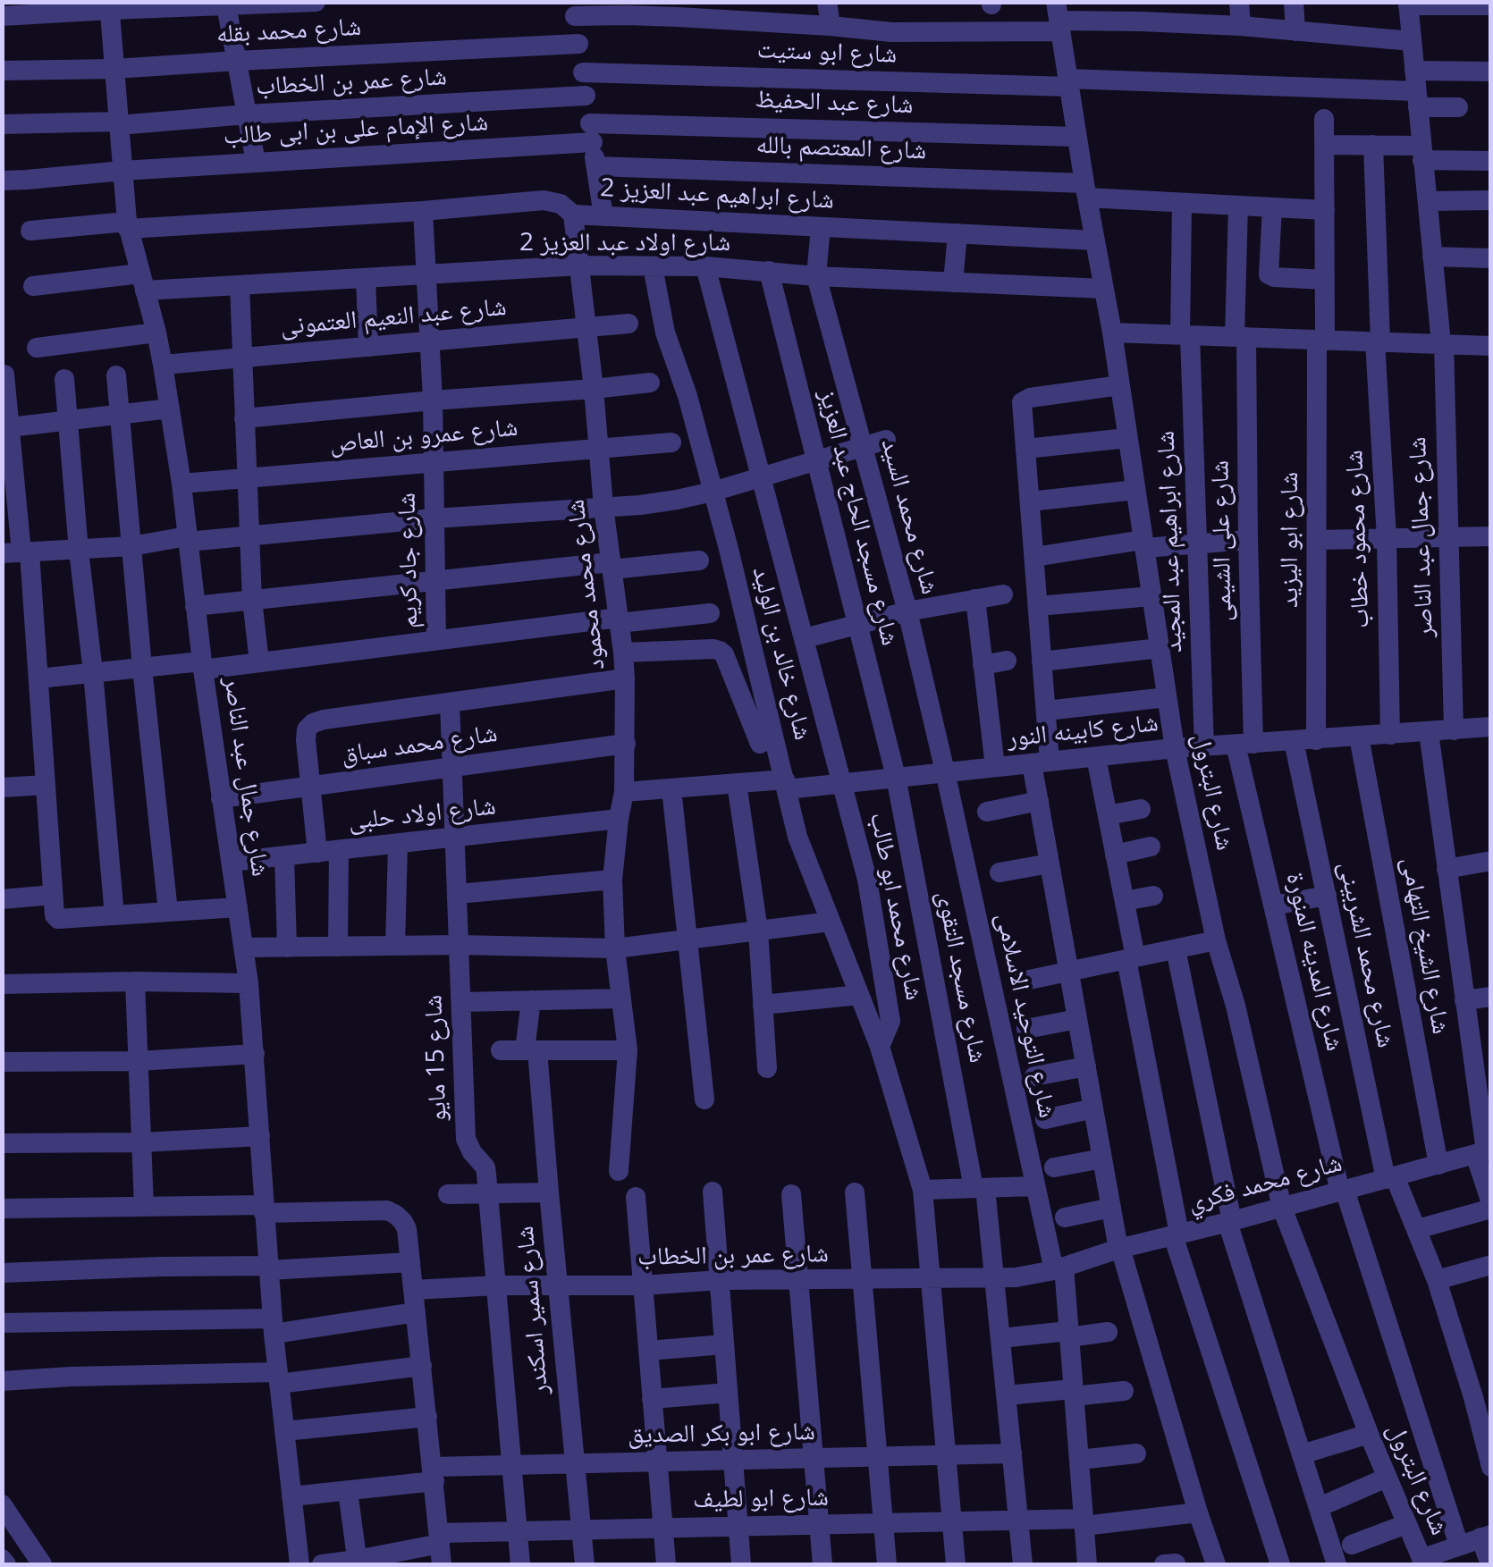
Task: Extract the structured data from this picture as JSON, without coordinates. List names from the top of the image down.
{
  "streets": {
    "street": [
      "شارع محمد بقله",
      "شارع ابو ستيت",
      "شارع عمر بن الخطاب",
      "شارع عبد الحفيظ",
      "شارع الإمام على بن ابى طالب",
      "شارع المعتصم بالله",
      "شارع ابراهيم عبد العزيز 2",
      "شارع اولاد عبد العزيز 2",
      "شارع عبد النعيم العتمونى",
      "شارع عمرو بن العاص",
      "شارع محمد السيد",
      "شارع مسجد الحاج عبد العزيز",
      "شارع جمال عبد الناصر",
      "شارع محمود خطاب",
      "شارع ابو اليزيد",
      "شارع على الشيمى",
      "شارع ابراهيم عبد المجيد",
      "شارع جاد كريم",
      "شارع محمد محمود",
      "شارع خالد بن الوليد",
      "شارع كابينه النور",
      "شارع محمد سباق",
      "شارع البترول",
      "شارع اولاد حلبى",
      "شارع محمد ابو طالب",
      "شارع الشيخ التهامى",
      "شارع محمد الشربينى",
      "شارع المدينه المنورة",
      "شارع مسجد التقوى",
      "شارع التوحيد الاسلامى",
      "شارع 15 مايو",
      "شارع محمد فكري",
      "شارع سمير اسكندر",
      "شارع ابو بكر الصديق",
      "شارع ابو لطيف"
    ]
  },
  "crossings": [
    ["شارع محمد بقله", "شارع جمال عبد الناصر"],
    ["شارع ابو ستيت", "شارع جمال عبد الناصر"],
    ["شارع ابو ستيت", "شارع البترول"],
    ["شارع عمر بن الخطاب", "شارع جمال عبد الناصر"],
    ["شارع عمر بن الخطاب", "شارع محمد ابو طالب"],
    ["شارع عمر بن الخطاب", "شارع مسجد التقوى"],
    ["شارع عمر بن الخطاب", "شارع التوحيد الاسلامى"],
    ["شارع عمر بن الخطاب", "شارع 15 مايو"],
    ["شارع عمر بن الخطاب", "شارع محمد فكري"],
    ["شارع عمر بن الخطاب", "شارع سمير اسكندر"],
    ["شارع عبد الحفيظ", "شارع الإمام على بن ابى طالب"],
    ["شارع عبد الحفيظ", "شارع البترول"],
    ["شارع الإمام على بن ابى طالب", "شارع جمال عبد الناصر"],
    ["شارع المعتصم بالله", "شارع ابو اليزيد"],
    ["شارع المعتصم بالله", "شارع على الشيمى"],
    ["شارع المعتصم بالله", "شارع ابراهيم عبد المجيد"],
    ["شارع المعتصم بالله", "شارع البترول"],
    ["شارع ابراهيم عبد العزيز 2", "شارع جمال عبد الناصر"],
    ["شارع ابراهيم عبد العزيز 2", "شارع جاد كريم"],
    ["شارع ابراهيم عبد العزيز 2", "شارع محمد محمود"],
    ["شارع ابراهيم عبد العزيز 2", "شارع البترول"],
    ["شارع اولاد عبد العزيز 2", "شارع محمد السيد"],
    ["شارع اولاد عبد العزيز 2", "شارع مسجد الحاج عبد العزيز"],
    ["شارع اولاد عبد العزيز 2", "شارع جمال عبد الناصر"],
    ["شارع اولاد عبد العزيز 2", "شارع جاد كريم"],
    ["شارع اولاد عبد العزيز 2", "شارع محمد محمود"],
    ["شارع اولاد عبد العزيز 2", "شارع خالد بن الوليد"],
    ["شارع اولاد عبد العزيز 2", "شارع البترول"],
    ["شارع اولاد عبد العزيز 2", "شارع محمد ابو طالب"],
    ["شارع عبد النعيم العتمونى", "شارع جمال عبد الناصر"],
    ["شارع عبد النعيم العتمونى", "شارع جاد كريم"],
    ["شارع عبد النعيم العتمونى", "شارع محمد محمود"],
    ["شارع عمرو بن العاص", "شارع جمال عبد الناصر"],
    ["شارع عمرو بن العاص", "شارع جاد كريم"],
    ["شارع عمرو بن العاص", "شارع محمد محمود"],
    ["شارع محمد السيد", "شارع كابينه النور"],
    ["شارع محمد السيد", "شارع التوحيد الاسلامى"],
    ["شارع مسجد الحاج عبد العزيز", "شارع كابينه النور"],
    ["شارع مسجد الحاج عبد العزيز", "شارع مسجد التقوى"],
    ["شارع جمال عبد الناصر", "شارع كابينه النور"],
    ["شارع جمال عبد الناصر", "شارع محمد سباق"],
    ["شارع جمال عبد الناصر", "شارع اولاد حلبى"],
    ["شارع جمال عبد الناصر", "شارع ابو بكر الصديق"],
    ["شارع محمود خطاب", "شارع كابينه النور"],
    ["شارع ابو اليزيد", "شارع كابينه النور"],
    ["شارع على الشيمى", "شارع كابينه النور"],
    ["شارع على الشيمى", "شارع المدينه المنورة"],
    ["شارع ابراهيم عبد المجيد", "شارع كابينه النور"],
    ["شارع محمد محمود", "شارع خالد بن الوليد"],
    ["شارع محمد محمود", "شارع كابينه النور"],
    ["شارع محمد محمود", "شارع محمد سباق"],
    ["شارع محمد محمود", "شارع اولاد حلبى"],
    ["شارع خالد بن الوليد", "شارع كابينه النور"],
    ["شارع خالد بن الوليد", "شارع محمد ابو طالب"],
    ["شارع كابينه النور", "شارع البترول"],
    ["شارع كابينه النور", "شارع محمد ابو طالب"],
    ["شارع كابينه النور", "شارع الشيخ التهامى"],
    ["شارع كابينه النور", "شارع محمد الشربينى"],
    ["شارع كابينه النور", "شارع المدينه المنورة"],
    ["شارع كابينه النور", "شارع مسجد التقوى"],
    ["شارع كابينه النور", "شارع التوحيد الاسلامى"],
    ["شارع محمد سباق", "شارع 15 مايو"],
    ["شارع البترول", "شارع محمد فكري"],
    ["شارع اولاد حلبى", "شارع 15 مايو"],
    ["شارع محمد ابو طالب", "شارع ابو بكر الصديق"],
    ["شارع محمد ابو طالب", "شارع ابو لطيف"],
    ["شارع الشيخ التهامى", "شارع محمد فكري"],
    ["شارع محمد الشربينى", "شارع محمد فكري"],
    ["شارع المدينه المنورة", "شارع محمد فكري"],
    ["شارع مسجد التقوى", "شارع ابو بكر الصديق"],
    ["شارع مسجد التقوى", "شارع ابو لطيف"],
    ["شارع التوحيد الاسلامى", "شارع محمد فكري"],
    ["شارع التوحيد الاسلامى", "شارع ابو لطيف"],
    ["شارع 15 مايو", "شارع ابو بكر الصديق"],
    ["شارع 15 مايو", "شارع ابو لطيف"],
    ["شارع سمير اسكندر", "شارع ابو بكر الصديق"],
    ["شارع سمير اسكندر", "شارع ابو لطيف"]
  ]
}
